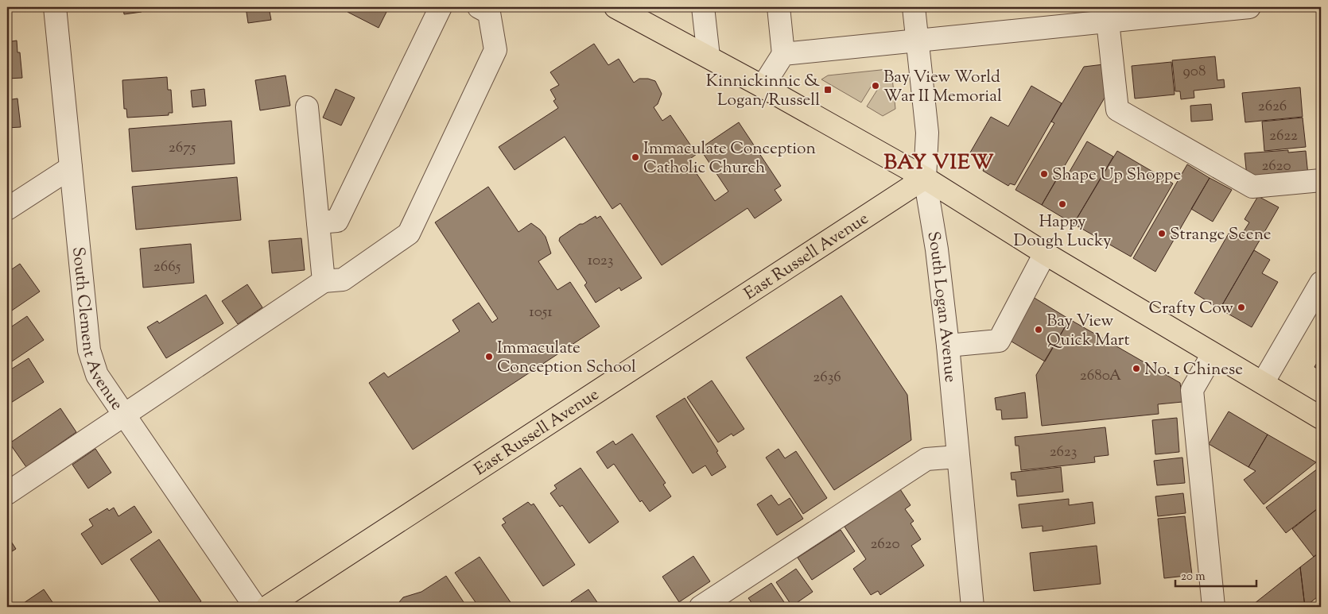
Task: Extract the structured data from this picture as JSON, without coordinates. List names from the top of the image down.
{
  "streets": {
    "main road": ["East Russell Avenue"],
    "street": ["South Logan Avenue", "South Clement Avenue"]
  },
  "crossings": [
    ["East Russell Avenue", "South Logan Avenue"]
  ],
  "districts": ["BAY VIEW"],
  "places": {
    "other": [
      "Bay View World War II Memorial",
      "Immaculate Conception Catholic Church",
      "Shape Up Shoppe",
      "Happy Dough Lucky",
      "Strange Scene",
      "Crafty Cow",
      "Bay View Quick Mart",
      "Immaculate Conception School",
      "No. 1 Chinese"
    ],
    "transit": ["Kinnickinnic & Logan/Russell"]
  },
  "house_numbers": [
    "908",
    "2626",
    "2622",
    "2675",
    "2620",
    "1023",
    "2665",
    "1051",
    "2680A",
    "2636",
    "2623",
    "2620"
  ],
  "scale_bar": "20 m"
}
